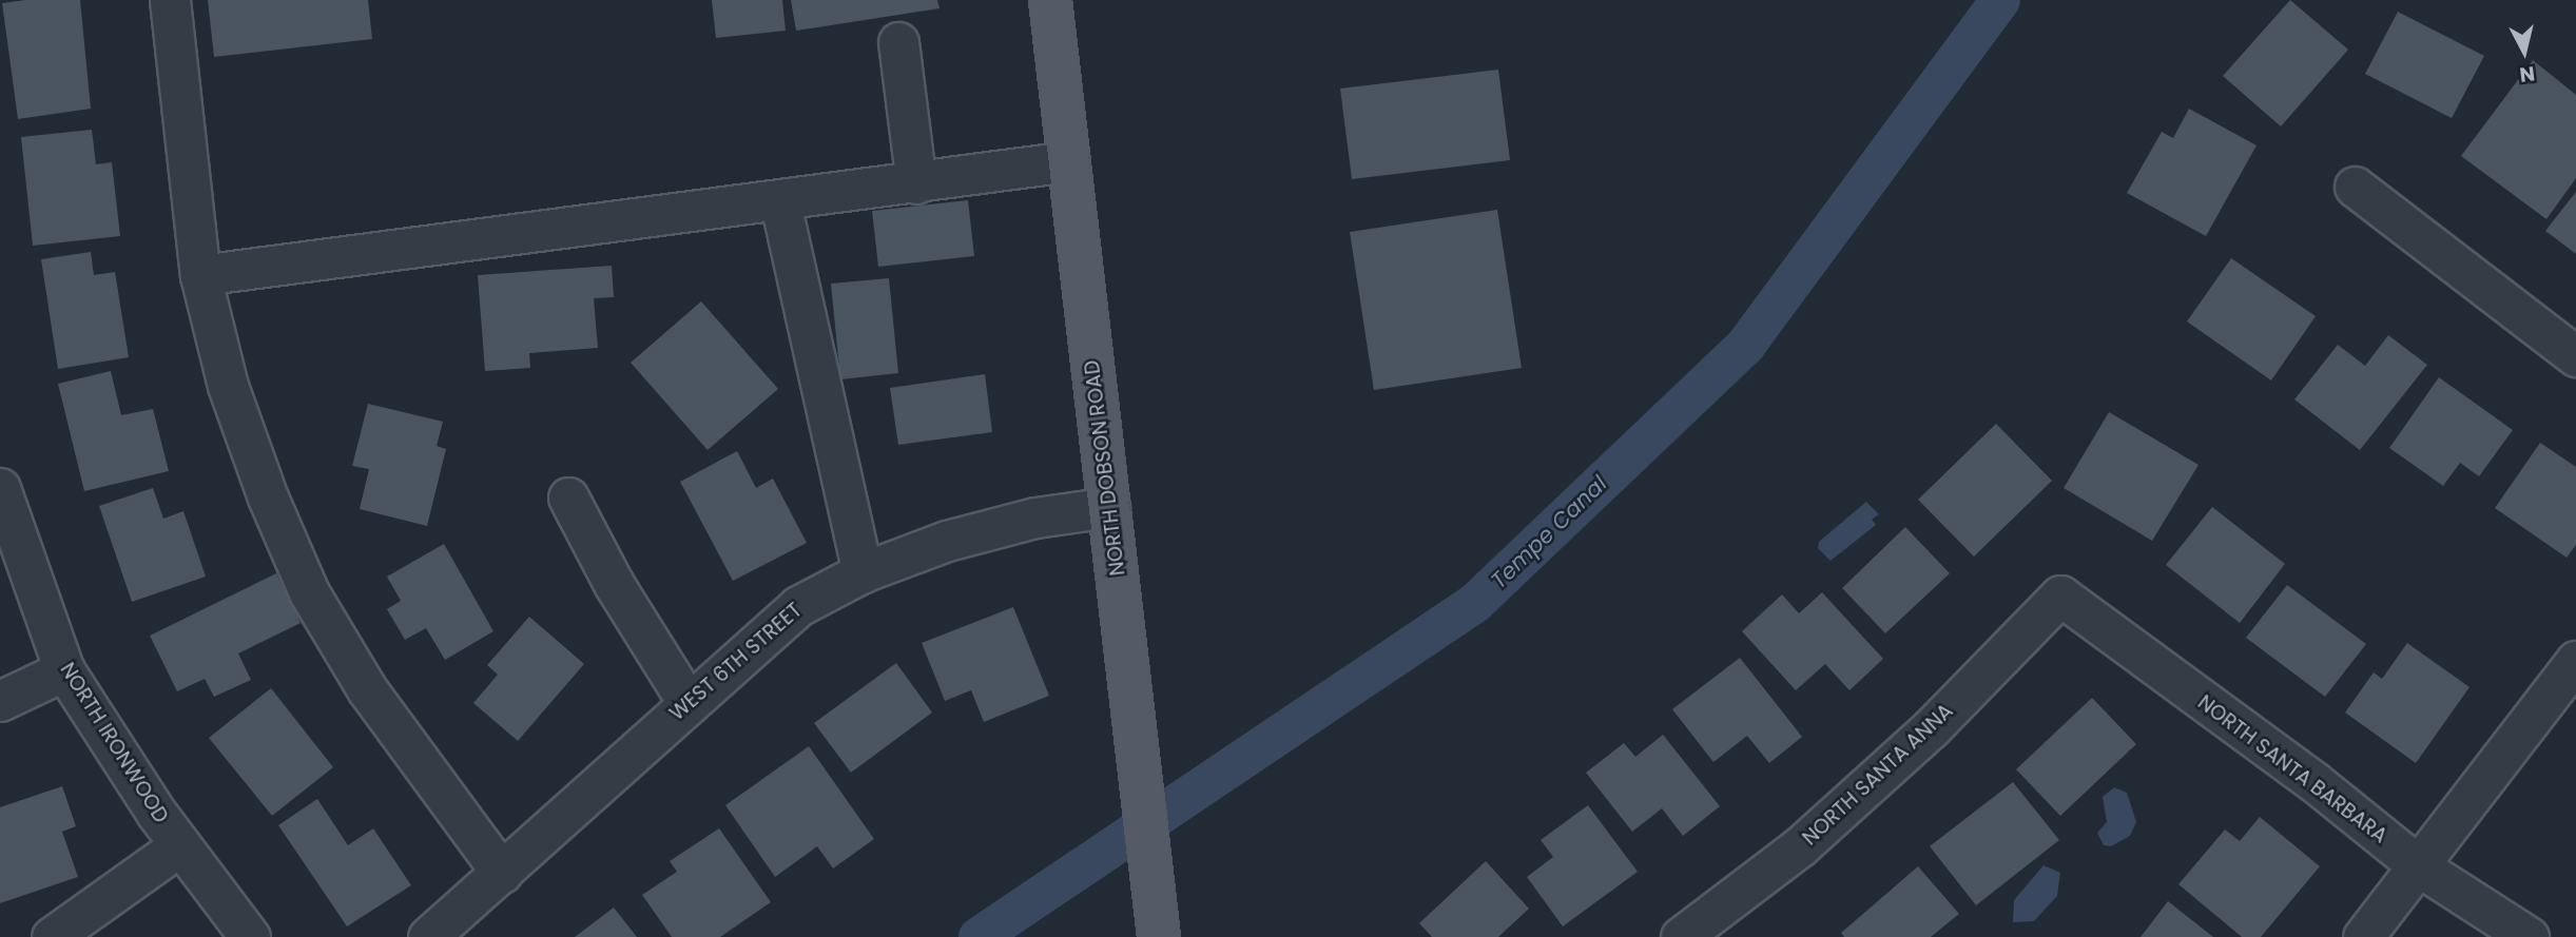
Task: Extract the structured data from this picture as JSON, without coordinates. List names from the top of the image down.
{
  "streets": {
    "main road": ["NORTH DOBSON ROAD"],
    "street": [
      "WEST 6TH STREET",
      "NORTH IRONWOOD",
      "NORTH SANTA BARBARA",
      "NORTH SANTA ANNA"
    ]
  },
  "crossings": [
    ["NORTH DOBSON ROAD", "WEST 6TH STREET"],
    ["NORTH SANTA BARBARA", "NORTH SANTA ANNA"]
  ],
  "water": ["Tempe Canal"],
  "north": "bottom"
}
